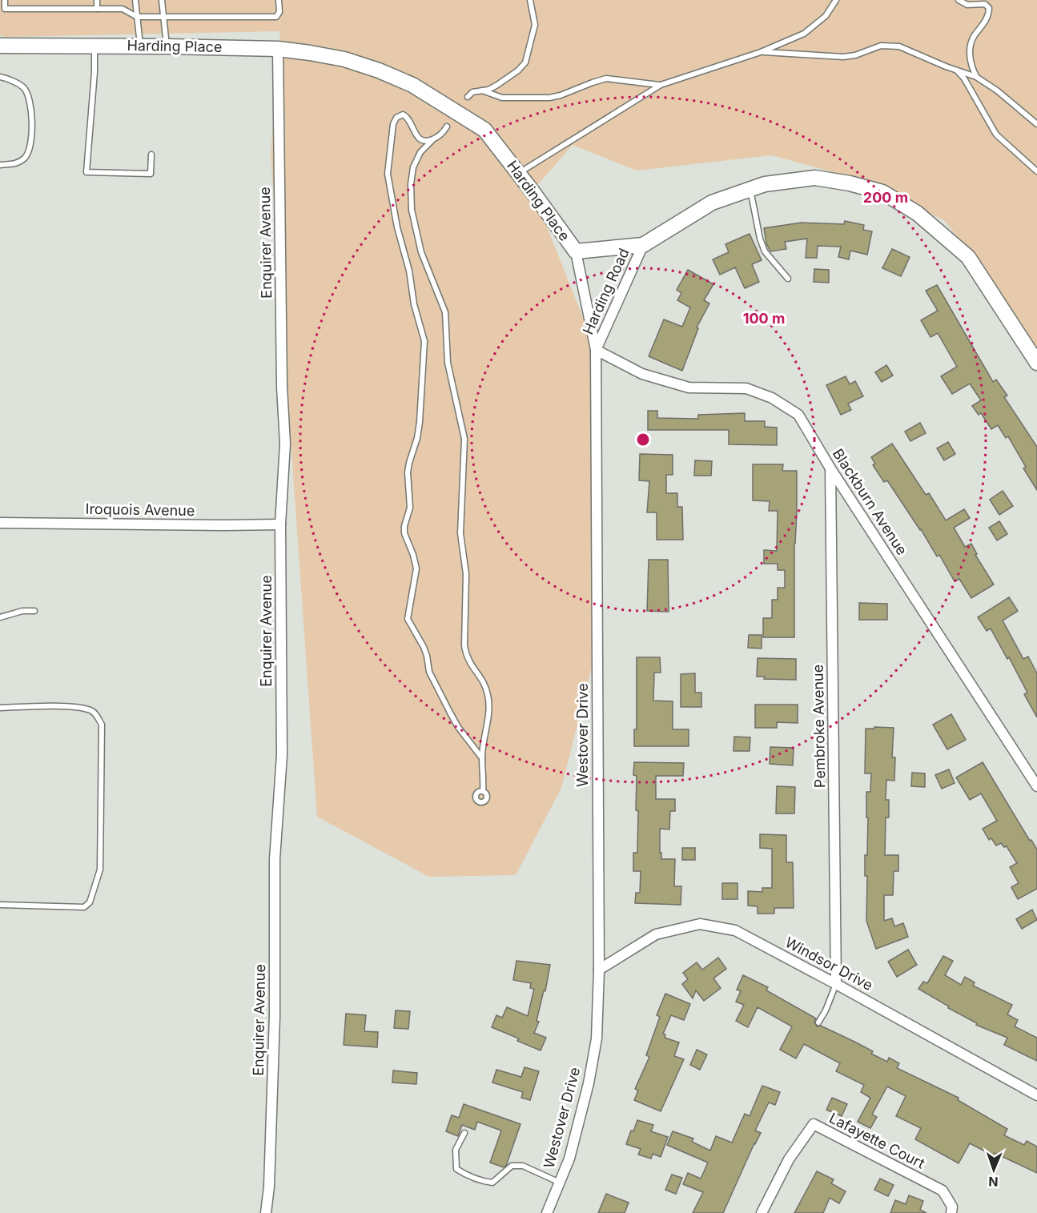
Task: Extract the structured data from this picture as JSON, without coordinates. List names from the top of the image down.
{
  "streets": {
    "main road": ["Harding Place"],
    "street": [
      "Enquirer Avenue",
      "Harding Road",
      "Blackburn Avenue",
      "Iroquois Avenue",
      "Pembroke Avenue",
      "Westover Drive",
      "Windsor Drive",
      "Lafayette Court"
    ]
  },
  "crossings": [
    ["Harding Place", "Enquirer Avenue"],
    ["Harding Place", "Harding Road"],
    ["Harding Place", "Westover Drive"],
    ["Enquirer Avenue", "Iroquois Avenue"],
    ["Harding Road", "Blackburn Avenue"],
    ["Harding Road", "Westover Drive"],
    ["Blackburn Avenue", "Pembroke Avenue"],
    ["Blackburn Avenue", "Westover Drive"],
    ["Pembroke Avenue", "Windsor Drive"],
    ["Westover Drive", "Windsor Drive"]
  ],
  "north": "bottom",
  "rings": ["200 m", "100 m"]
}
